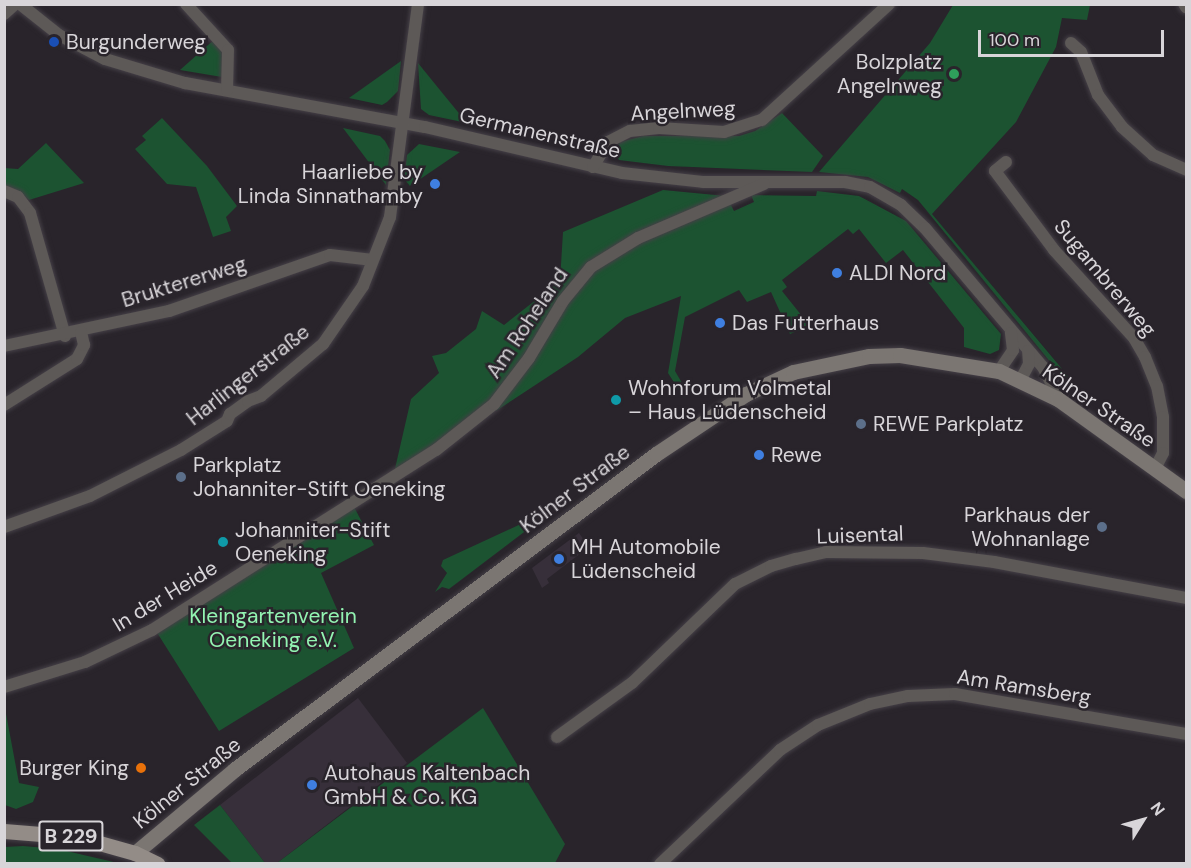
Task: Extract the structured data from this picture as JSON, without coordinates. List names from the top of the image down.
{
  "streets": {
    "main road": ["Kölner Straße", "B 229"],
    "street": [
      "Angelnweg",
      "Germanenstraße",
      "Sugambrerweg",
      "Bruktererweg",
      "Am Roheland",
      "Harlingerstraße",
      "Luisental",
      "In der Heide",
      "Am Ramsberg"
    ]
  },
  "crossings": [
    ["Angelnweg", "Germanenstraße"],
    ["Germanenstraße", "Am Roheland"],
    ["Germanenstraße", "Harlingerstraße"],
    ["Germanenstraße", "Kölner Straße"],
    ["Sugambrerweg", "Kölner Straße"],
    ["Bruktererweg", "Harlingerstraße"],
    ["Am Roheland", "In der Heide"],
    ["Kölner Straße", "B 229"]
  ],
  "parks": ["Kleingartenverein Oeneking e.V."],
  "places": [
    "Burgunderweg",
    "Bolzplatz Angelnweg",
    "Haarliebe by Linda Sinnathamby",
    "ALDI Nord",
    "Das Futterhaus",
    "Wohnforum Volmetal – Haus Lüdenscheid",
    "REWE Parkplatz",
    "Rewe",
    "Parkplatz Johanniter-Stift Oeneking",
    "Parkhaus der Wohnanlage",
    "Johanniter-Stift Oeneking",
    "MH Automobile Lüdenscheid",
    "Burger King",
    "Autohaus Kaltenbach GmbH & Co. KG"
  ],
  "scale_bar": "100 m",
  "north": "top right"
}
